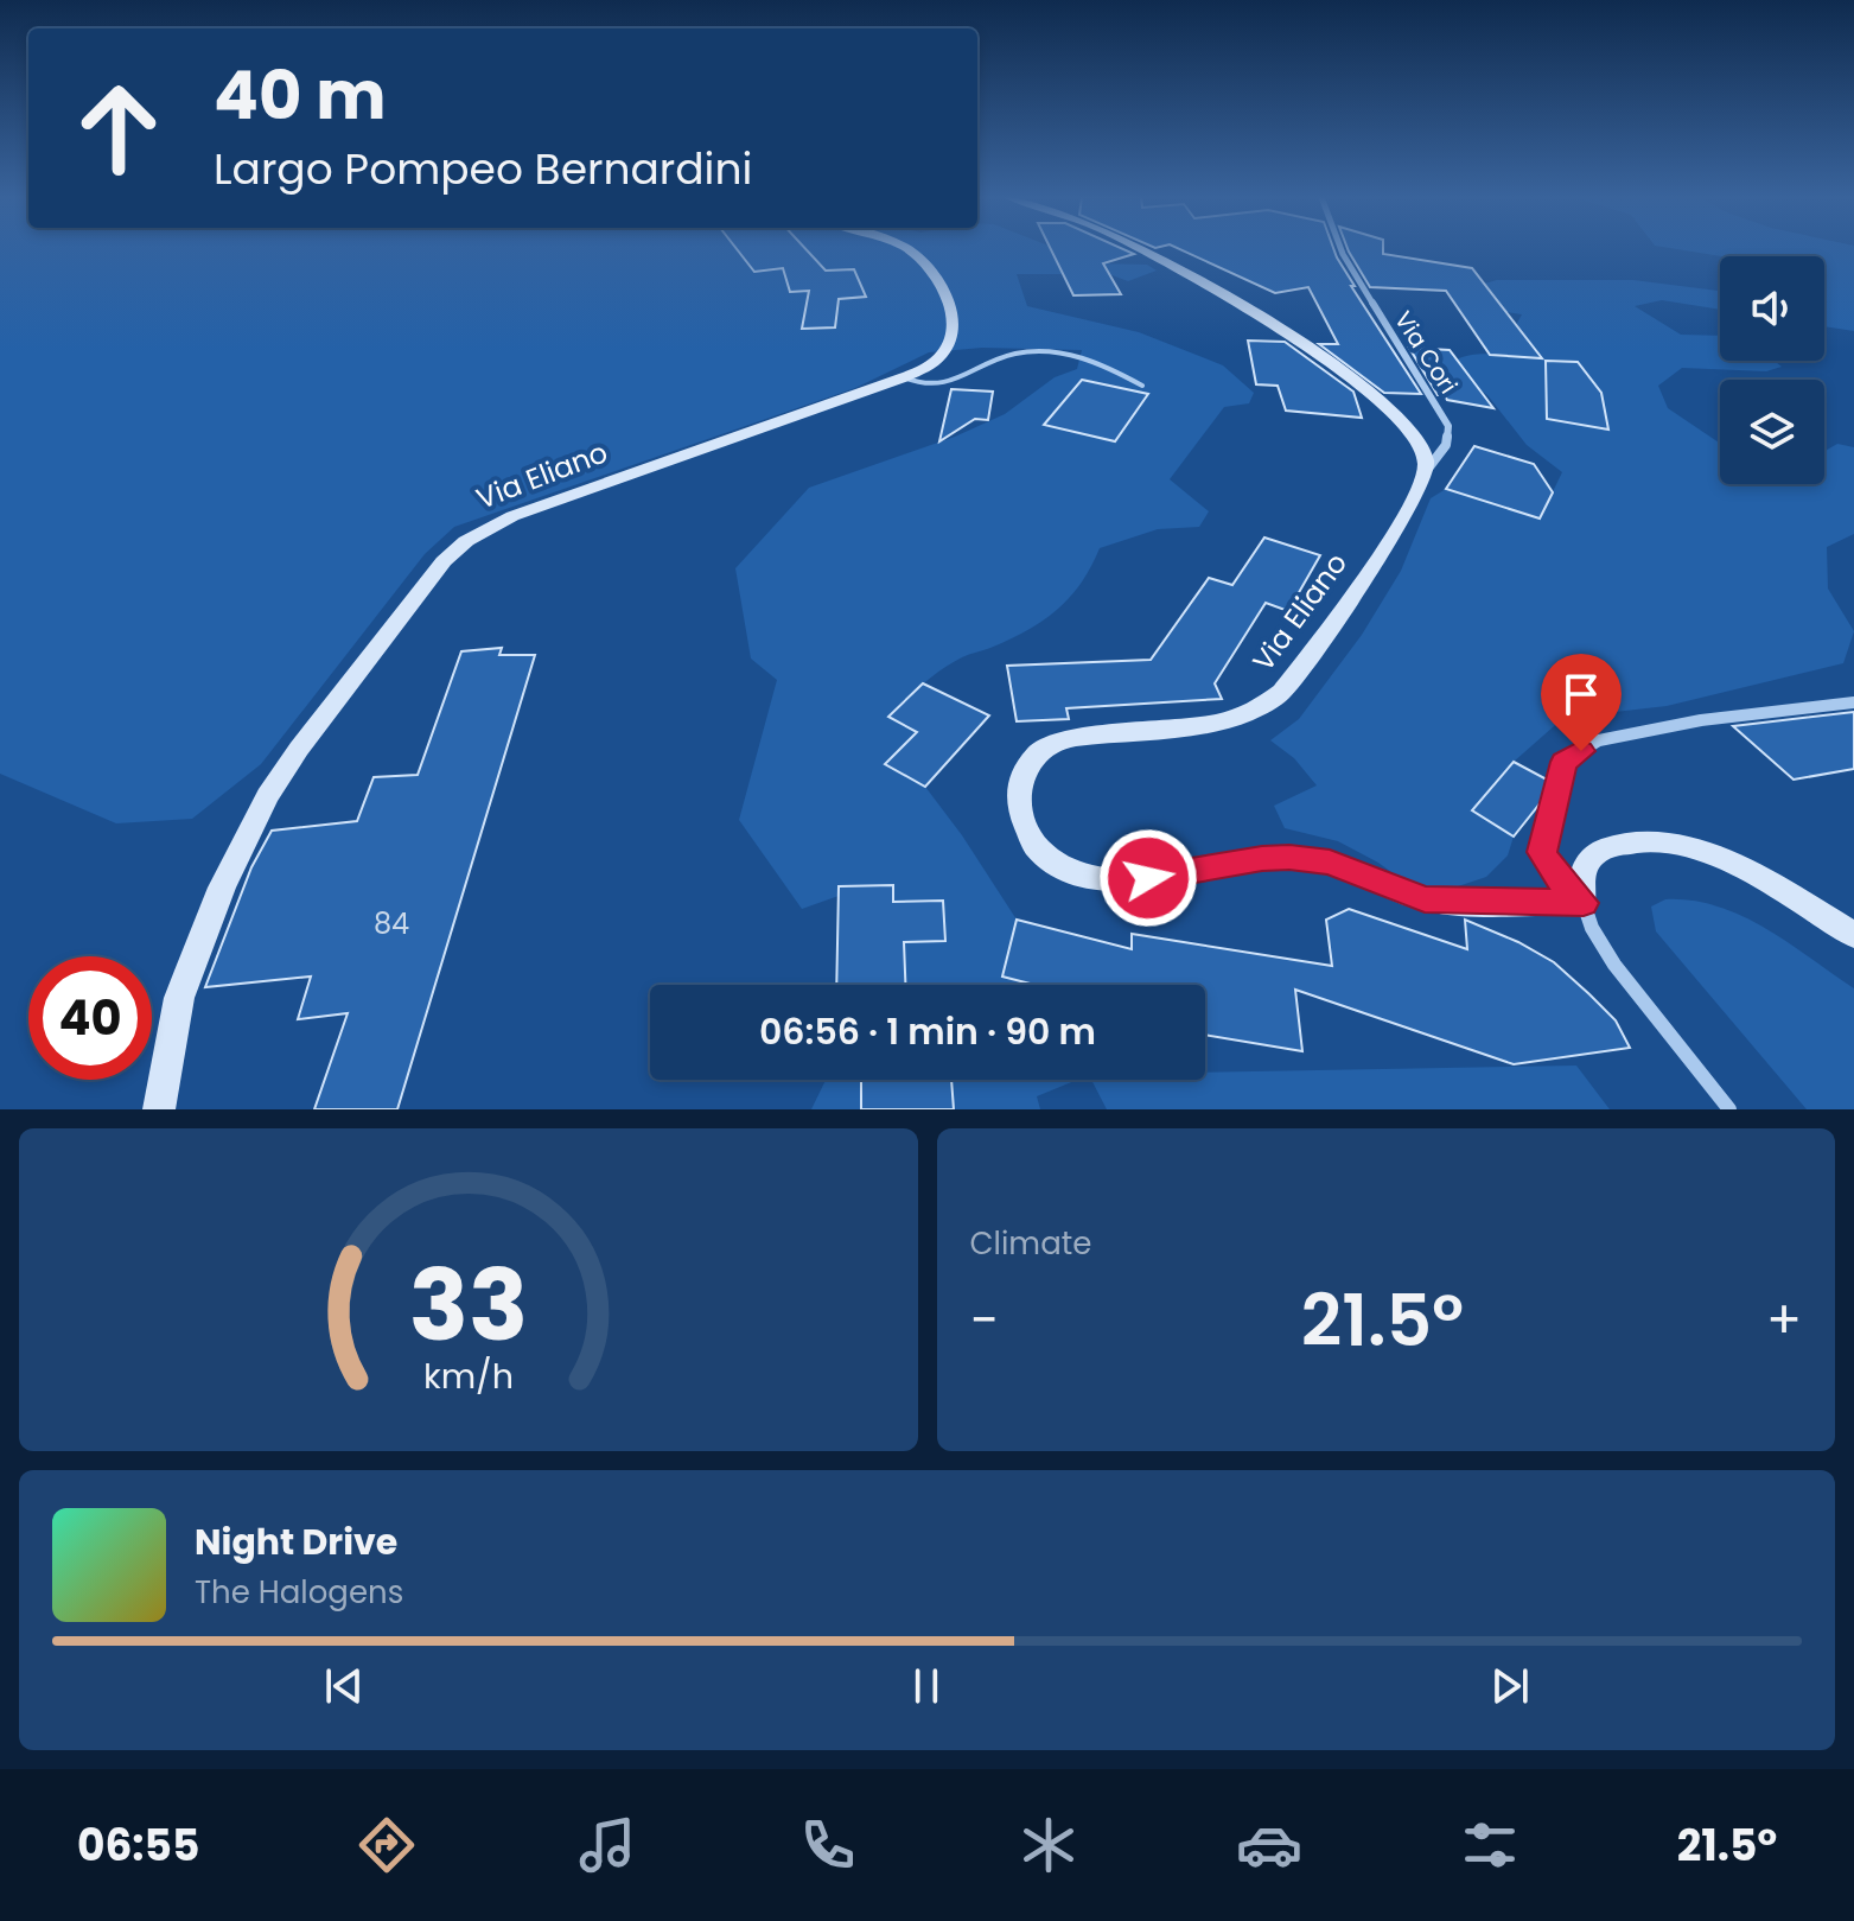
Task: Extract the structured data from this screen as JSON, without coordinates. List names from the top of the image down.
{
  "streets": {
    "street": ["Via Cori", "Via Eliano"]
  },
  "crossings": [
    ["Via Cori", "Via Eliano"]
  ],
  "house_numbers": ["84"],
  "page": {
    "turn": ["40 m", "Largo Pompeo Bernardini"],
    "limit": "40",
    "trip": "06:56 · 1 min · 90 m",
    "tile": "Climate",
    "heat": ["−", "21.5°", "+"],
    "song": ["Night Drive", "The Halogens"],
    "tabs": ["06:55", "21.5°"],
    "gauge": ["33", "km/h"]
  }
}
